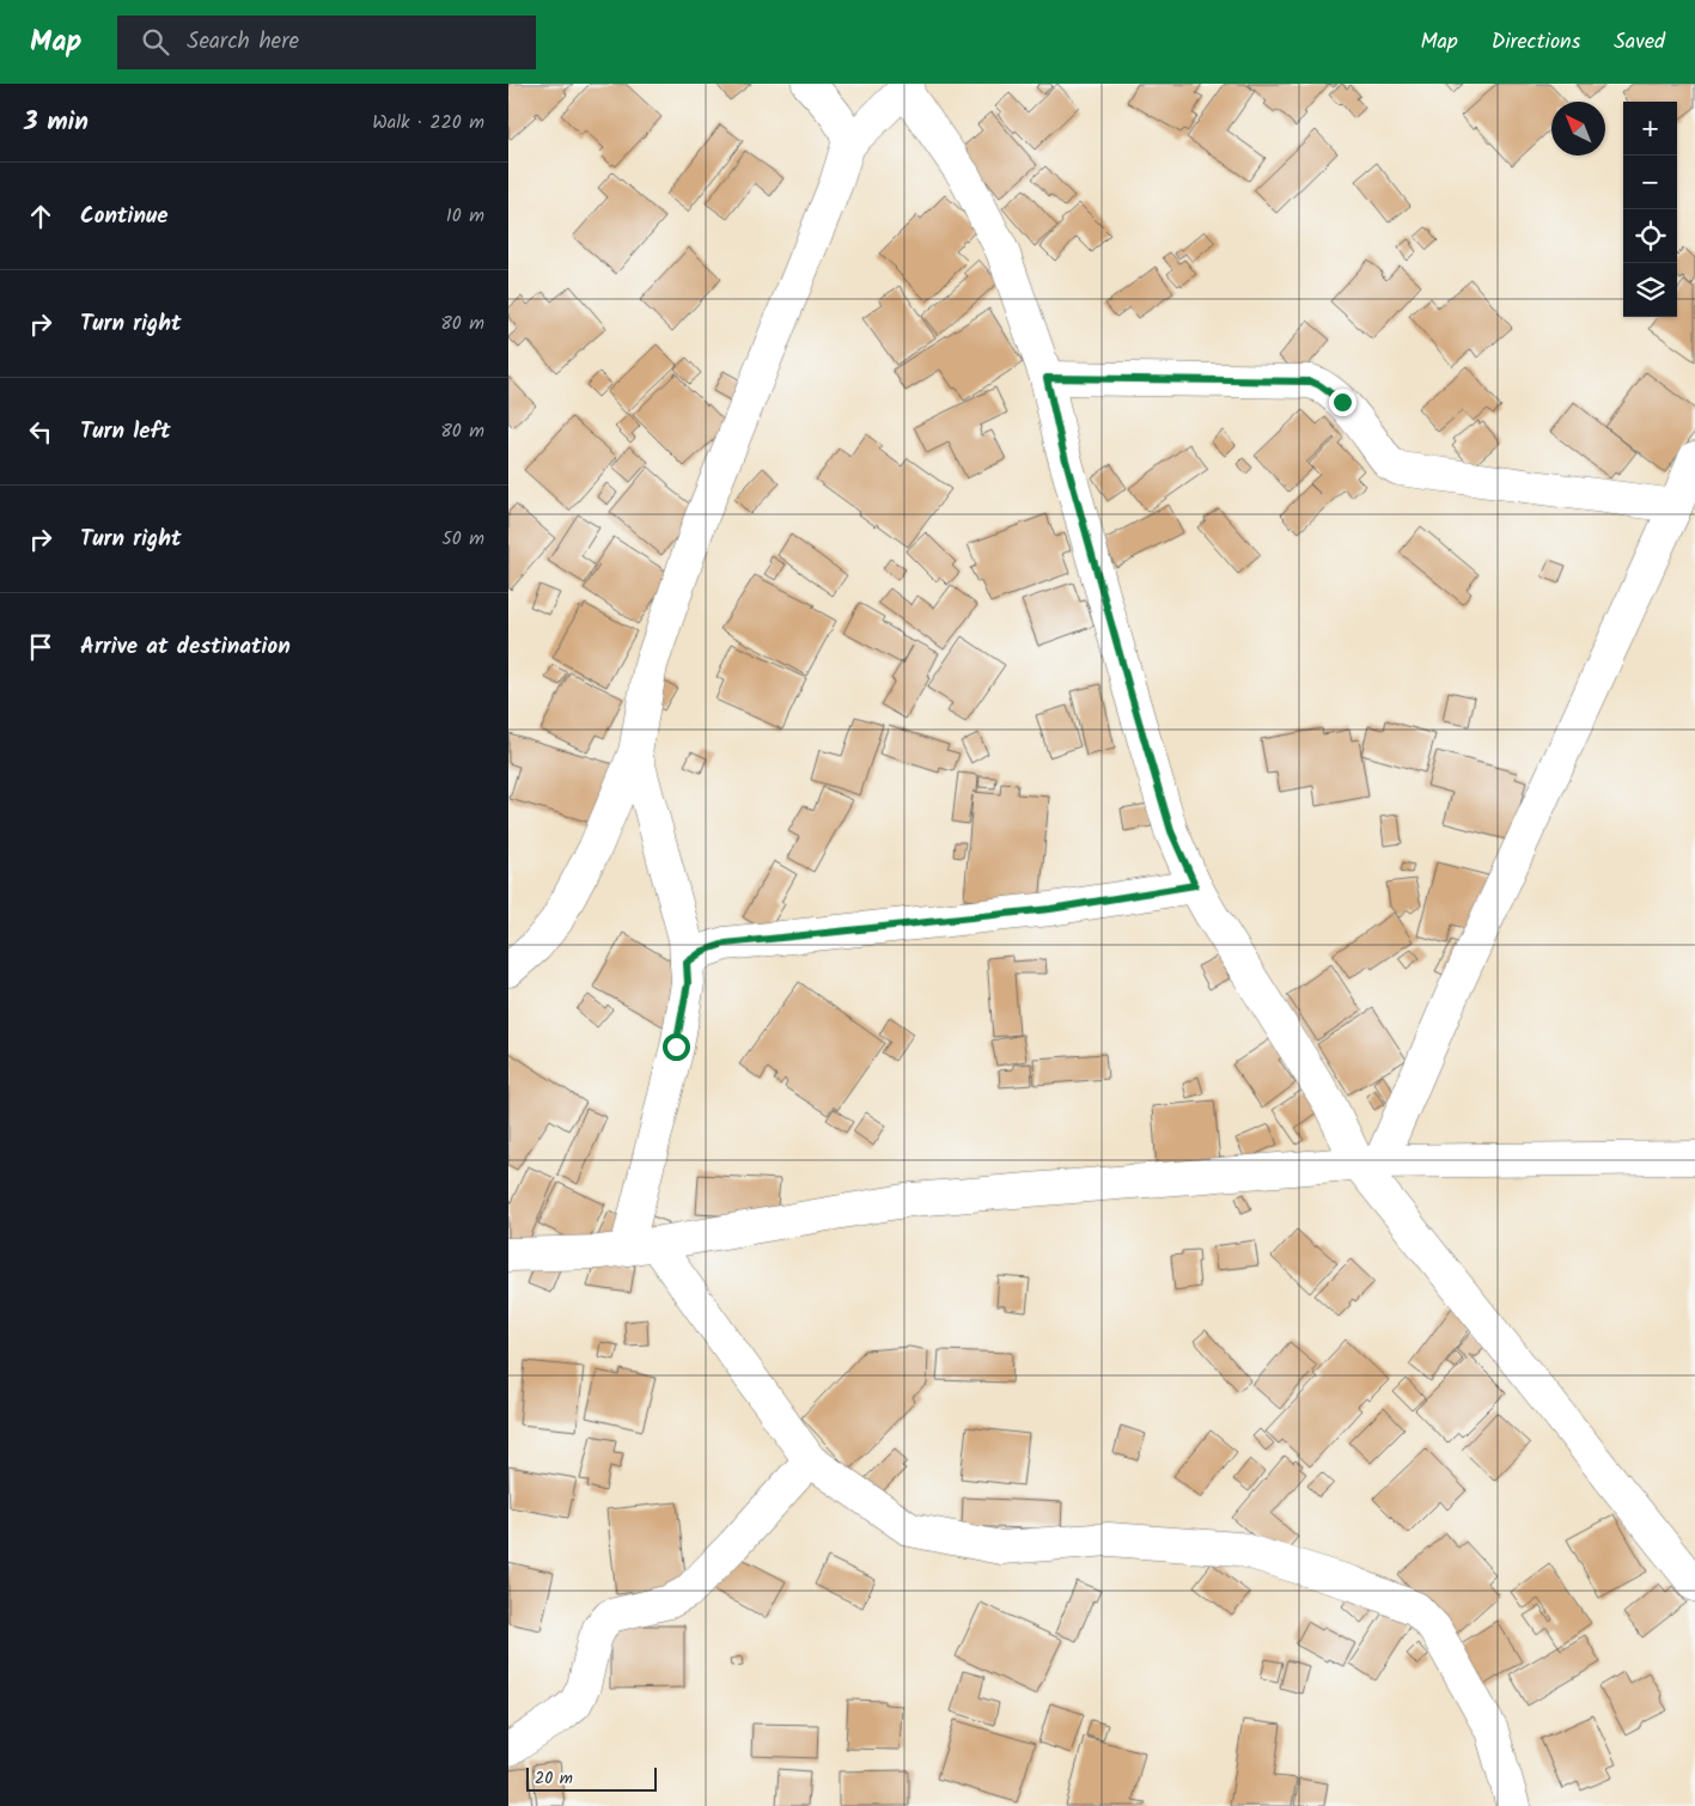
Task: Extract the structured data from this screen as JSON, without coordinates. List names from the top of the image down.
{
  "scale_bar": "20 m",
  "north": "top left",
  "page": {
    "header": "Map",
    "search": "Search here",
    "nav": ["Map", "Directions", "Saved"],
    "heading": ["3 min", "Walk · 220 m"],
    "map_buttons": ["+", "−"],
    "list": [
      ["Continue", "10 m"],
      ["Turn right", "80 m"],
      ["Turn left", "80 m"],
      ["Turn right", "50 m"],
      "Arrive at destination"
    ],
    "scale": "20 m"
  }
}
